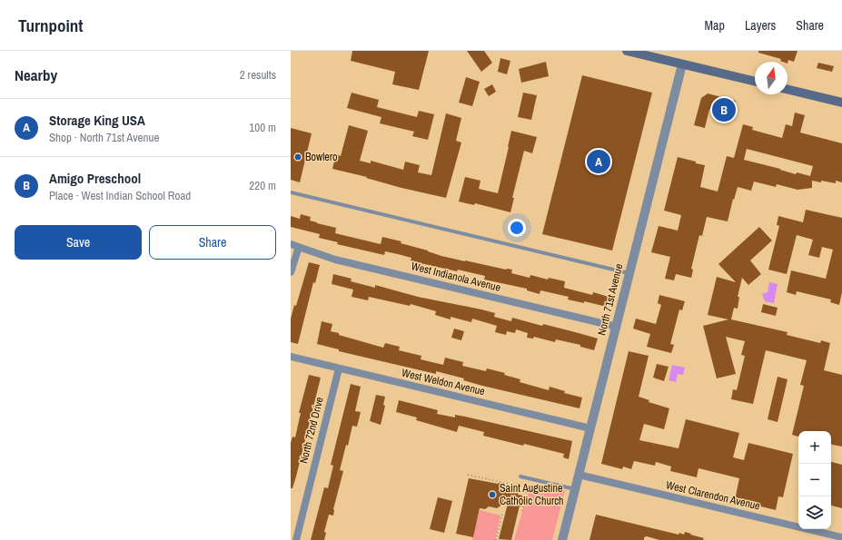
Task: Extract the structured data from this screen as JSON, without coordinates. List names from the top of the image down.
{
  "streets": {
    "street": [
      "West Indianola Avenue",
      "North 71st Avenue",
      "West Weldon Avenue",
      "North 72nd Drive",
      "West Clarendon Avenue"
    ]
  },
  "crossings": [
    ["West Indianola Avenue", "North 71st Avenue"],
    ["North 71st Avenue", "West Weldon Avenue"],
    ["North 71st Avenue", "West Clarendon Avenue"],
    ["West Weldon Avenue", "North 72nd Drive"]
  ],
  "places": ["Bowlero", "Saint Augustine Catholic Church"],
  "north": "top",
  "page": {
    "header": "Turnpoint",
    "nav": ["Map", "Layers", "Share"],
    "heading": ["Nearby", "2 results"],
    "pins": ["B", "A"],
    "list": [
      {
        "mark": "A",
        "name": "Storage King USA",
        "note": "Shop · North 71st Avenue",
        "value": "100 m"
      },
      {
        "mark": "B",
        "name": "Amigo Preschool",
        "note": "Place · West Indian School Road",
        "value": "220 m"
      }
    ],
    "buttons": ["Save", "Share"],
    "map_buttons": ["+", "−"]
  }
}
